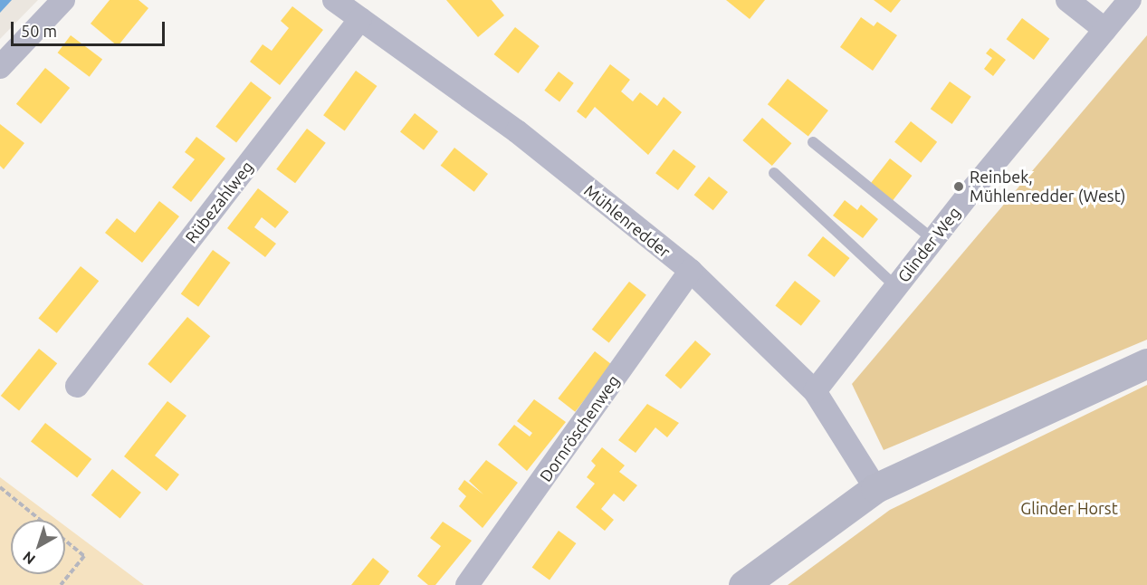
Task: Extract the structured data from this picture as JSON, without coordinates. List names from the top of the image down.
{
  "streets": {
    "street": [
      "Rübezahlweg",
      "Mühlenredder",
      "Glinder Weg",
      "Dornröschenweg"
    ]
  },
  "crossings": [
    ["Rübezahlweg", "Mühlenredder"],
    ["Mühlenredder", "Glinder Weg"],
    ["Mühlenredder", "Dornröschenweg"]
  ],
  "parks": ["Glinder Horst"],
  "places": ["Reinbek, Mühlenredder (West)"],
  "scale_bar": "50 m",
  "north": "bottom left"
}
